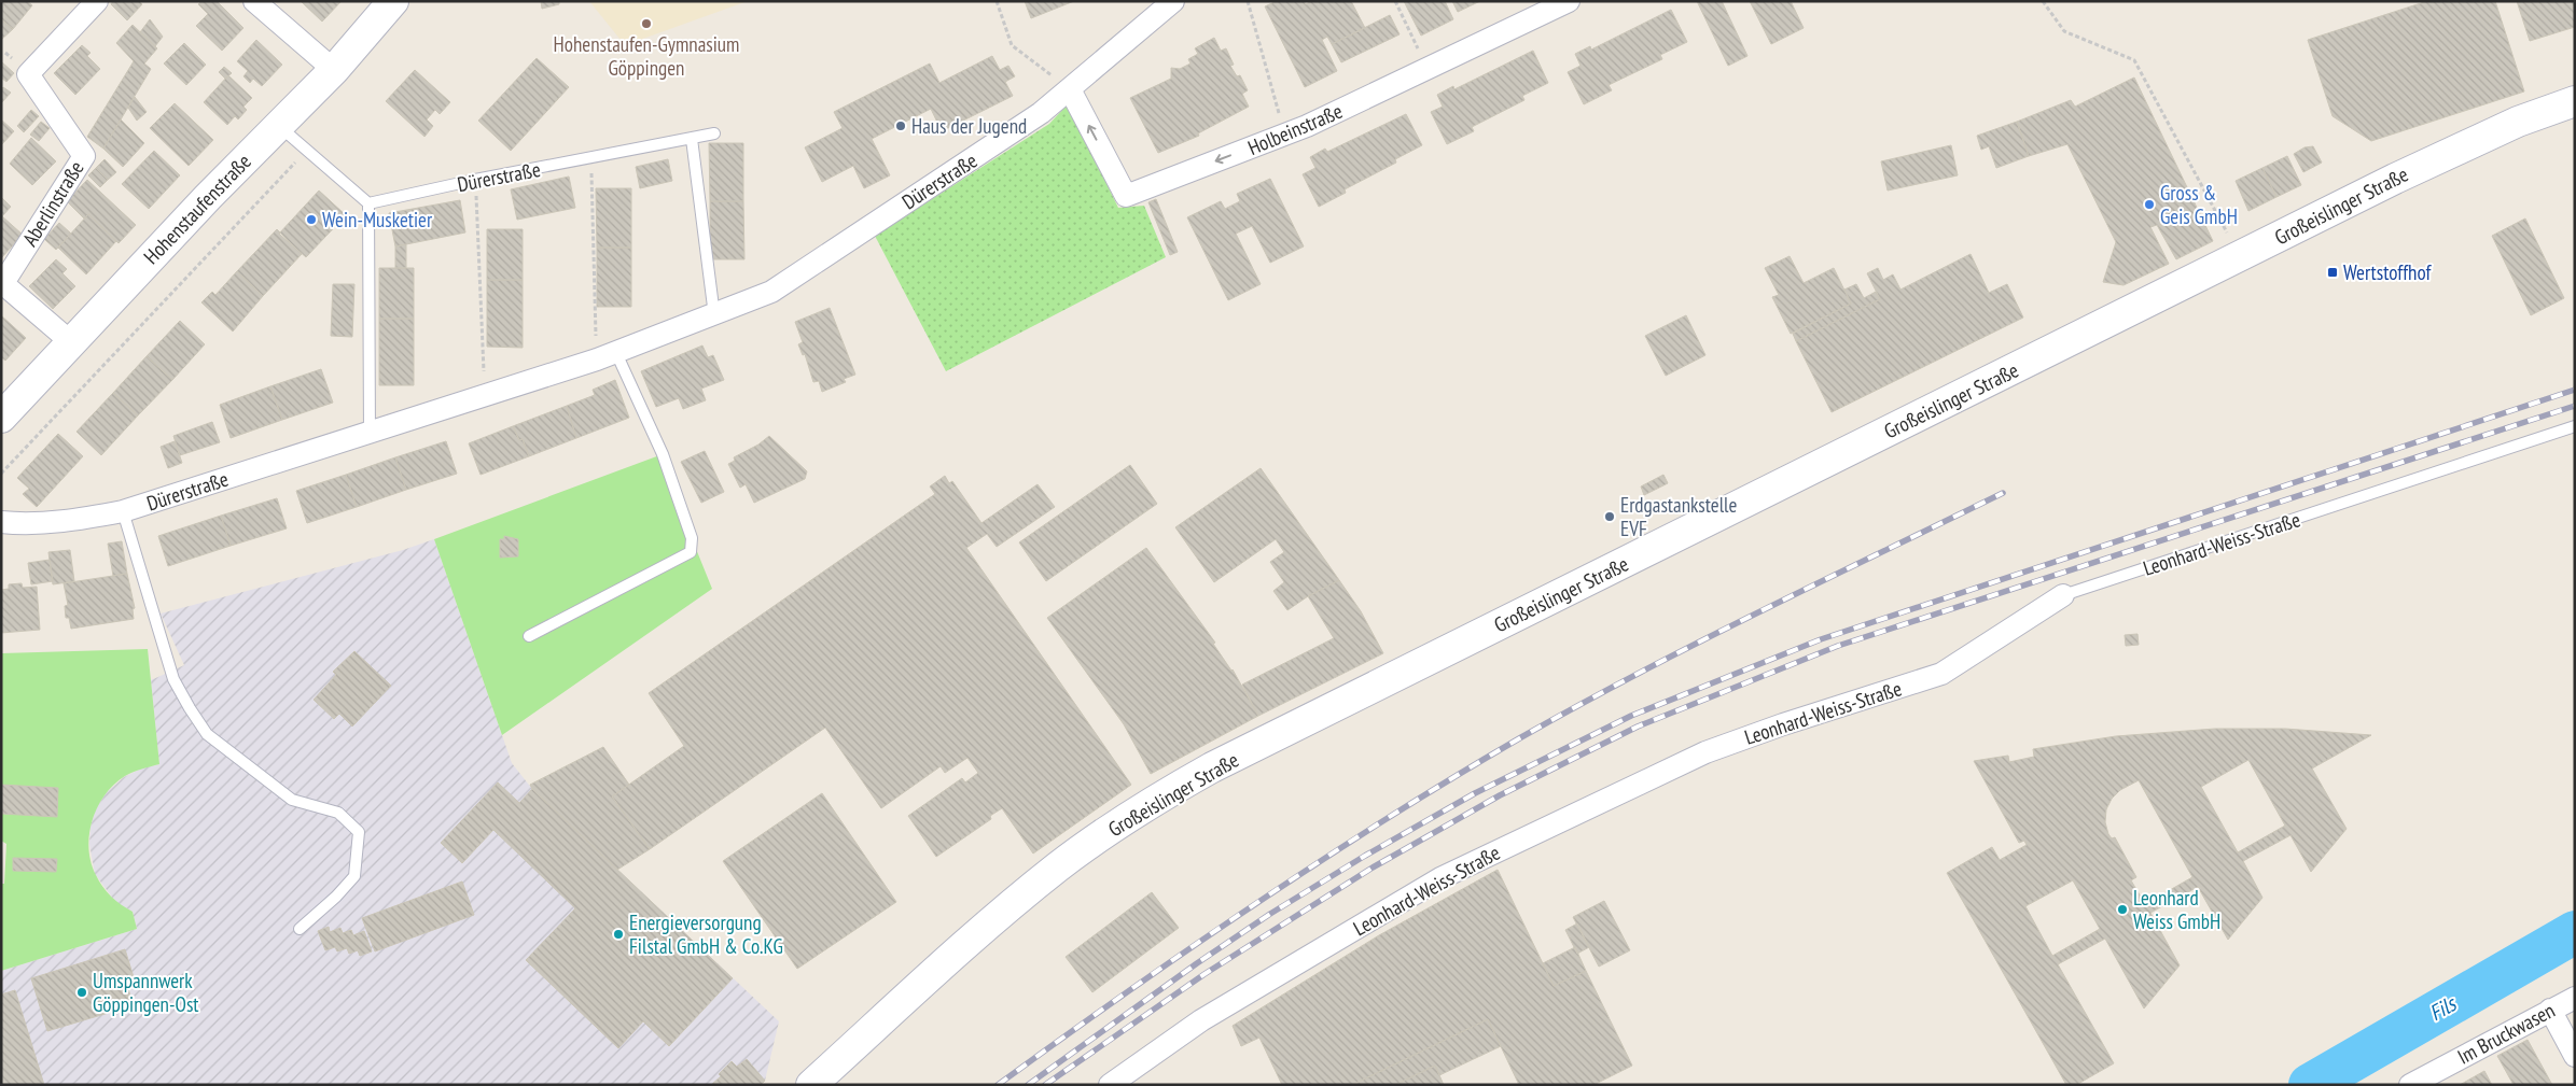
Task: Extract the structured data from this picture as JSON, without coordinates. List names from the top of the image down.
{
  "streets": {
    "main road": ["Großeislinger Straße", "Hohenstaufenstraße"],
    "street": [
      "Holbeinstraße",
      "Dürerstraße",
      "Aberlinstraße",
      "Leonhard-Weiss-Straße",
      "Im Bruckwasen"
    ]
  },
  "crossings": [
    ["Holbeinstraße", "Dürerstraße"]
  ],
  "water": ["Fils"],
  "places": {
    "other": [
      "Hohenstaufen-Gymnasium Göppingen",
      "Haus der Jugend",
      "Gross & Geis GmbH",
      "Wein-Musketier",
      "Erdgastankstelle EVF",
      "Leonhard Weiss GmbH",
      "Energieversorgung Filstal GmbH & Co.KG",
      "Umspannwerk Göppingen-Ost"
    ],
    "transit": ["Wertstoffhof"]
  }
}
